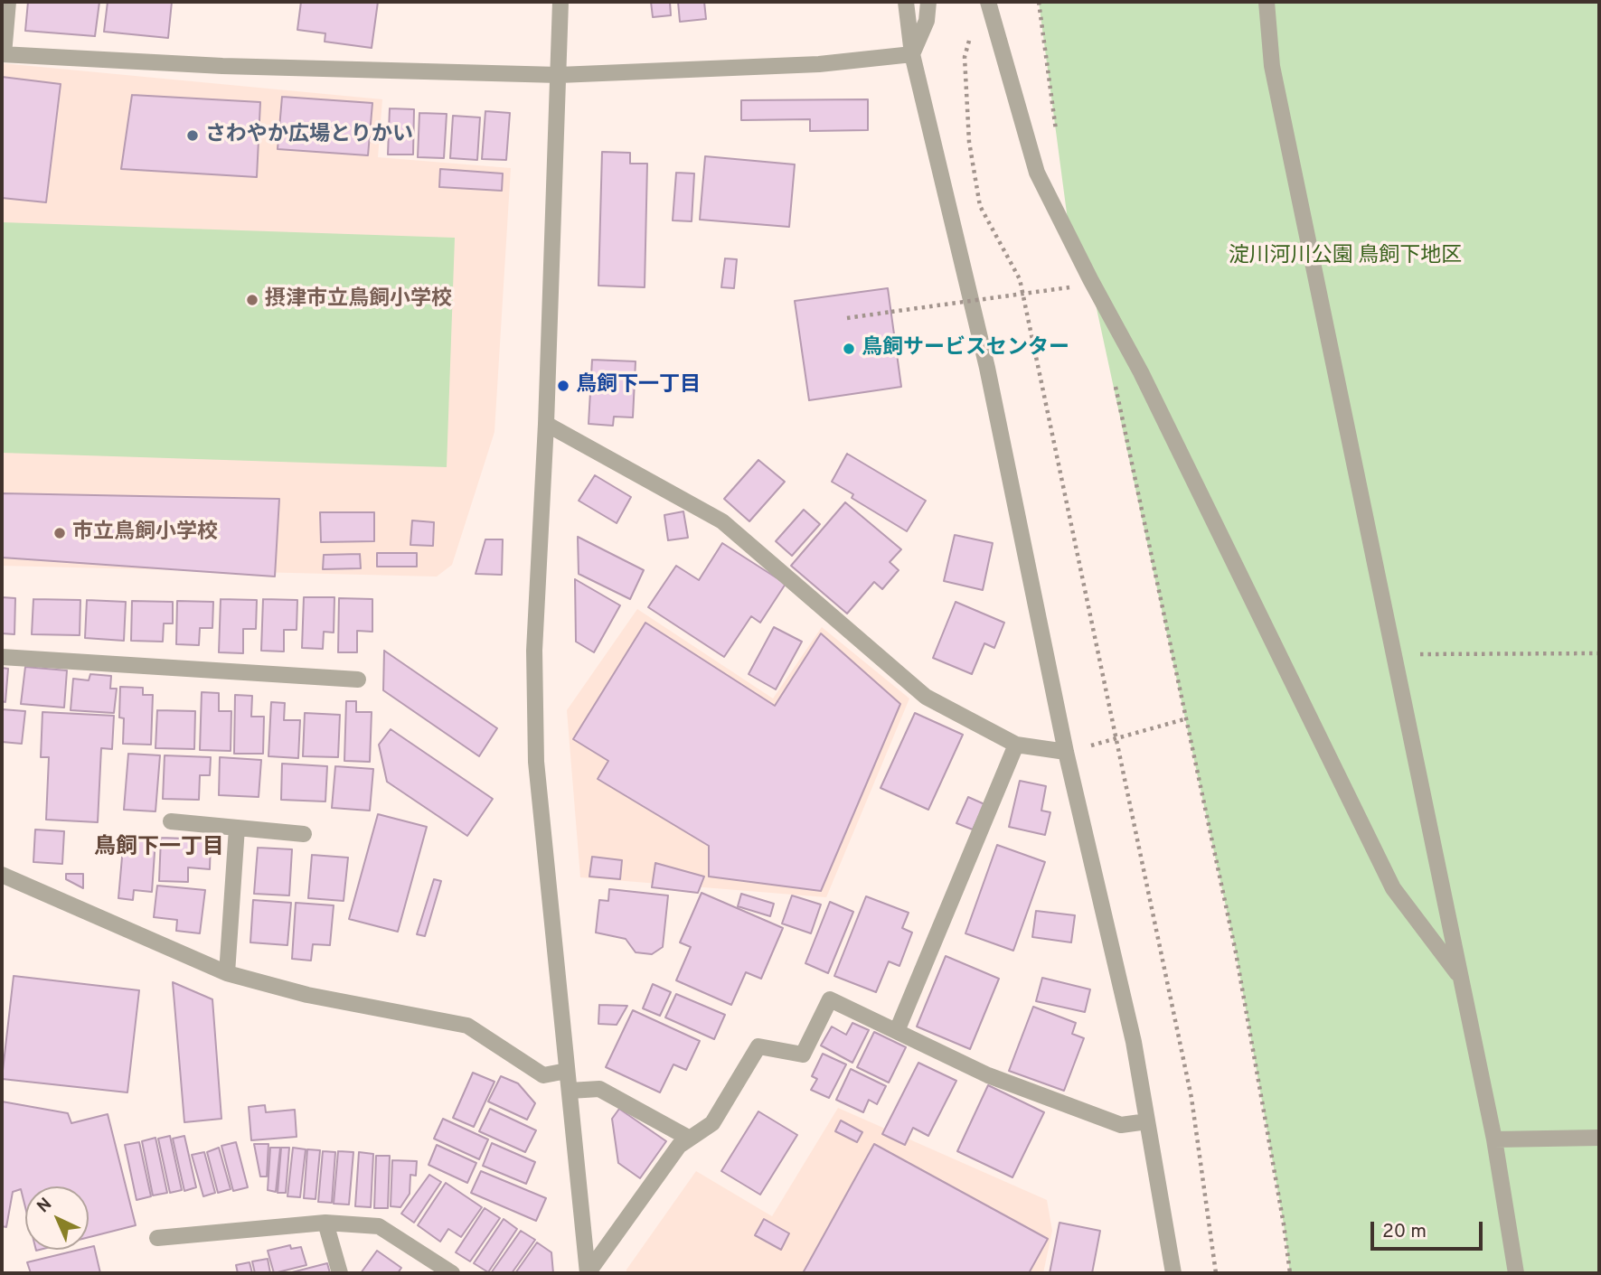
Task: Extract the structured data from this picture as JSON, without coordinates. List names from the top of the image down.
{
  "districts": ["鳥飼下一丁目"],
  "parks": ["淀川河川公園 鳥飼下地区"],
  "places": [
    "さわやか広場とりかい",
    "摂津市立鳥飼小学校",
    "鳥飼サービスセンター",
    "鳥飼下一丁目",
    "市立鳥飼小学校"
  ],
  "scale_bar": "20 m",
  "north": "top left"
}
